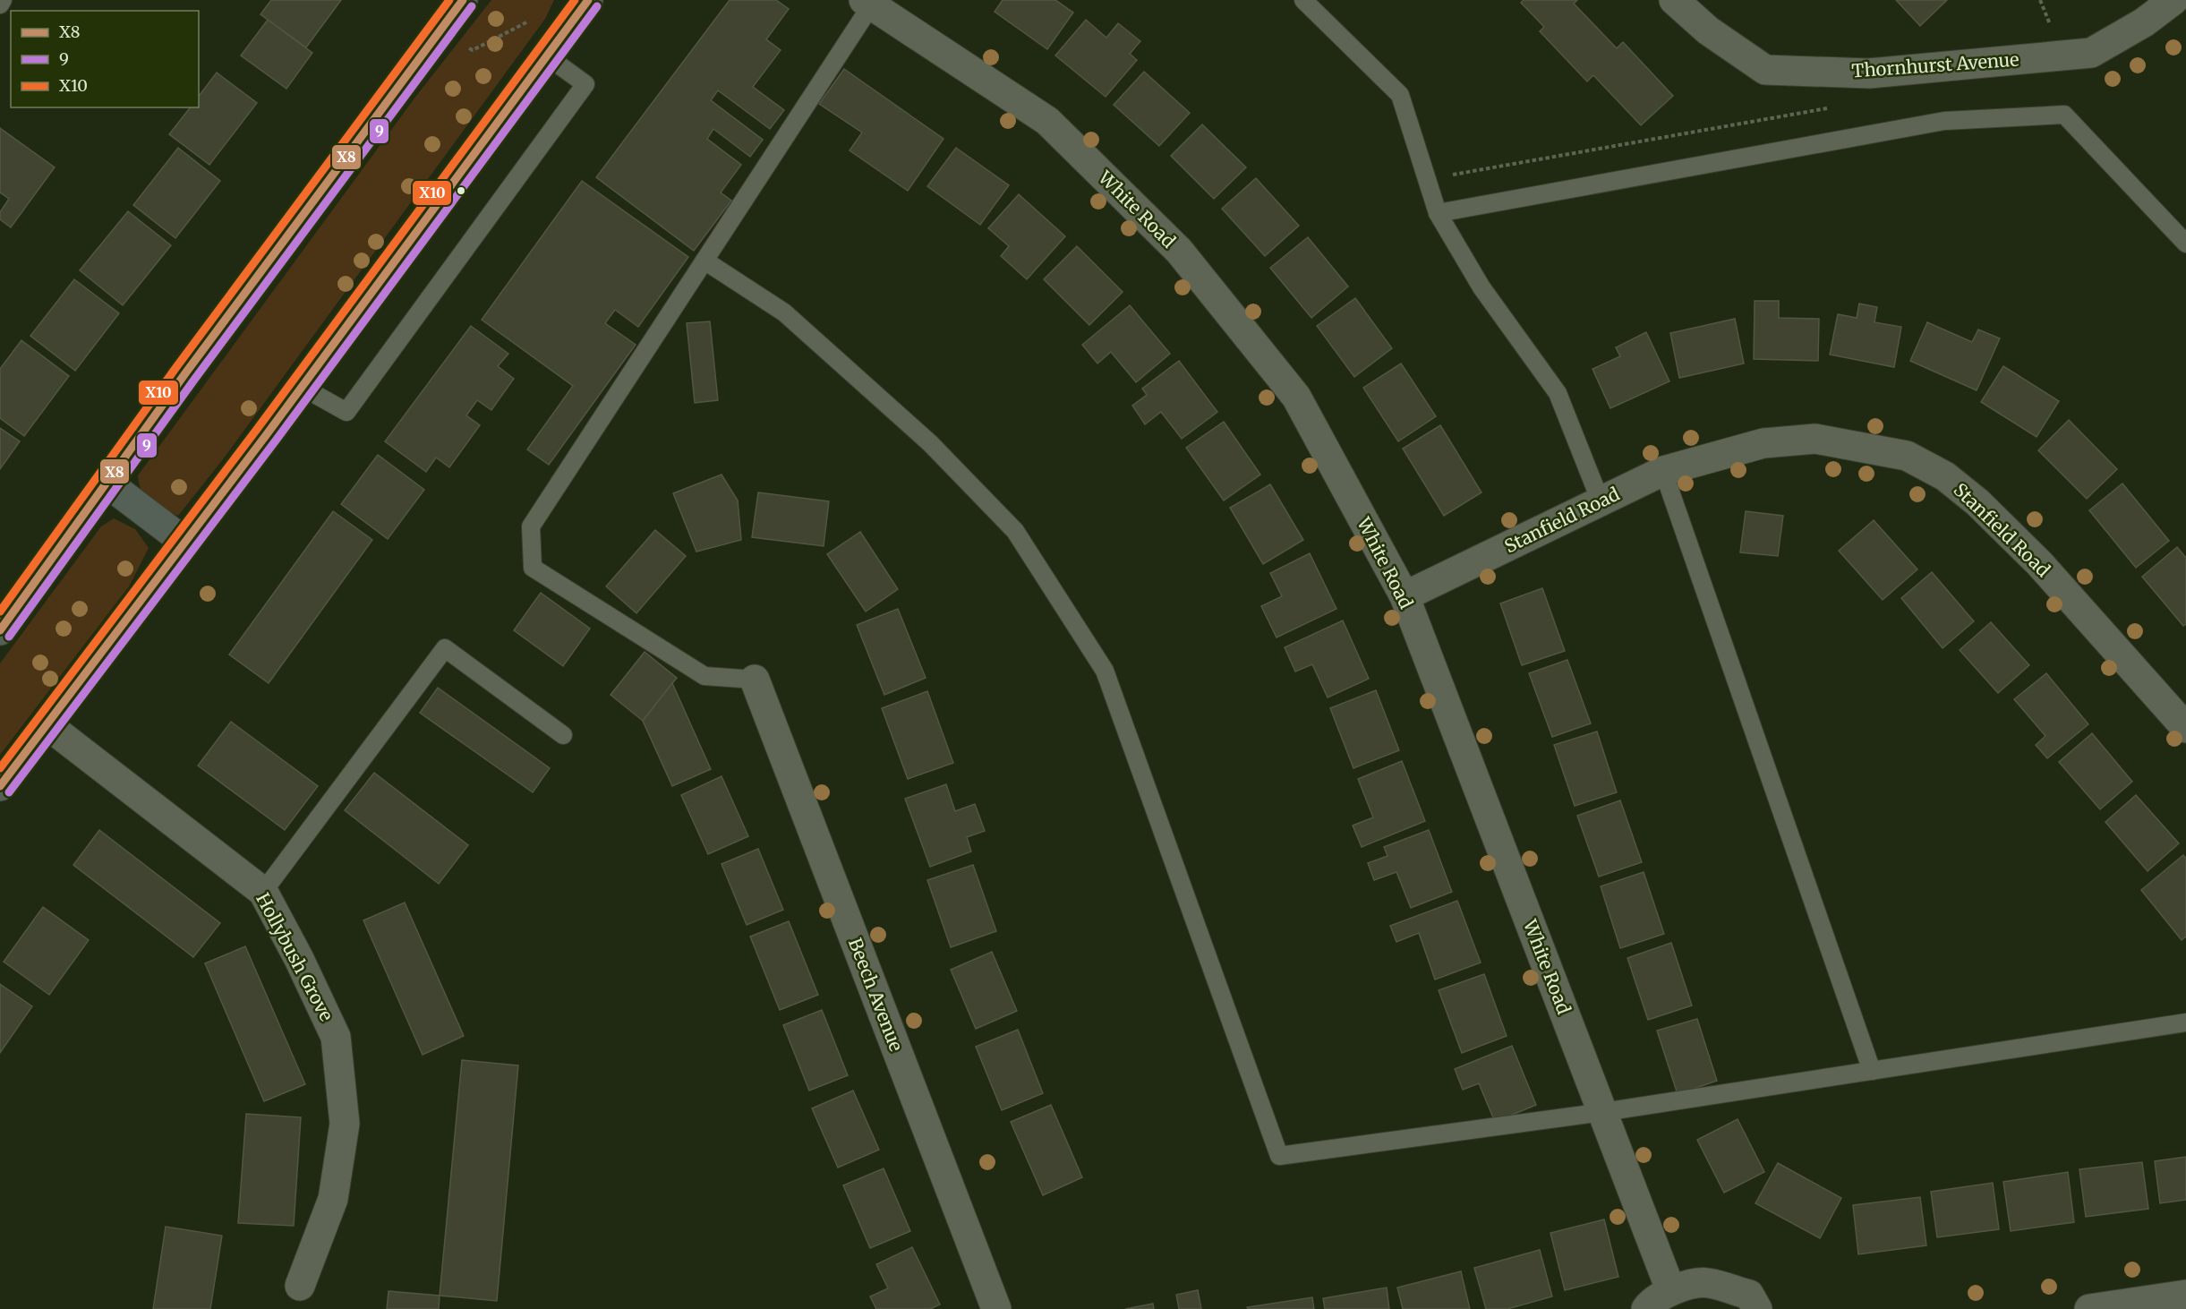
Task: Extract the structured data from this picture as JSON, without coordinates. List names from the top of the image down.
{
  "streets": {
    "street": [
      "Thornhurst Avenue",
      "White Road",
      "Stanfield Road",
      "Hollybush Grove",
      "Beech Avenue"
    ]
  },
  "crossings": [
    ["White Road", "Stanfield Road"]
  ],
  "lines": ["transit line X8", "transit line X10", "transit line 9"],
  "legend": ["X8", "9", "X10"]
}
